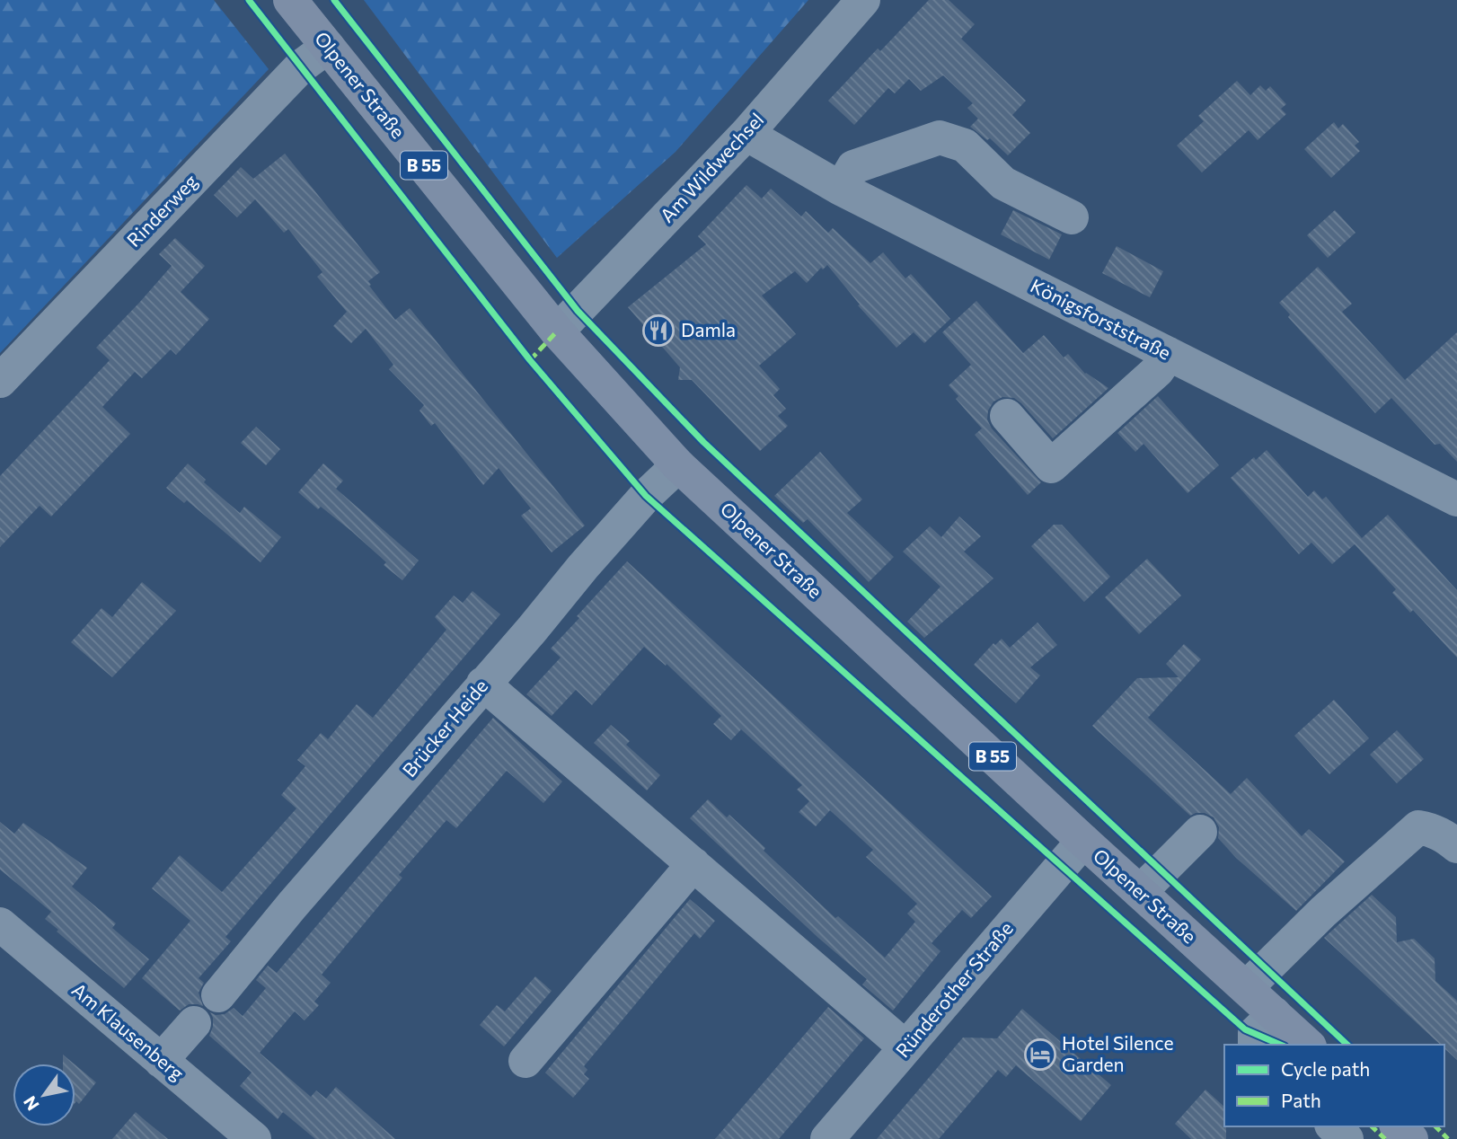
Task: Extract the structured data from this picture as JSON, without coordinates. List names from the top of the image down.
{
  "streets": {
    "main road": ["Olpener Straße", "B 55"],
    "street": [
      "Am Wildwechsel",
      "Rinderweg",
      "Königsforststraße",
      "Brücker Heide",
      "Ründerother Straße",
      "Am Klausenberg"
    ]
  },
  "crossings": [
    ["Olpener Straße", "Am Wildwechsel"],
    ["Olpener Straße", "Rinderweg"],
    ["Olpener Straße", "Brücker Heide"],
    ["Olpener Straße", "Ründerother Straße"],
    ["Am Wildwechsel", "Königsforststraße"]
  ],
  "places": {
    "restaurant": ["Damla"],
    "hotel": ["Hotel Silence Garden"]
  },
  "legend": ["Cycle path", "Path"],
  "north": "bottom left"
}
